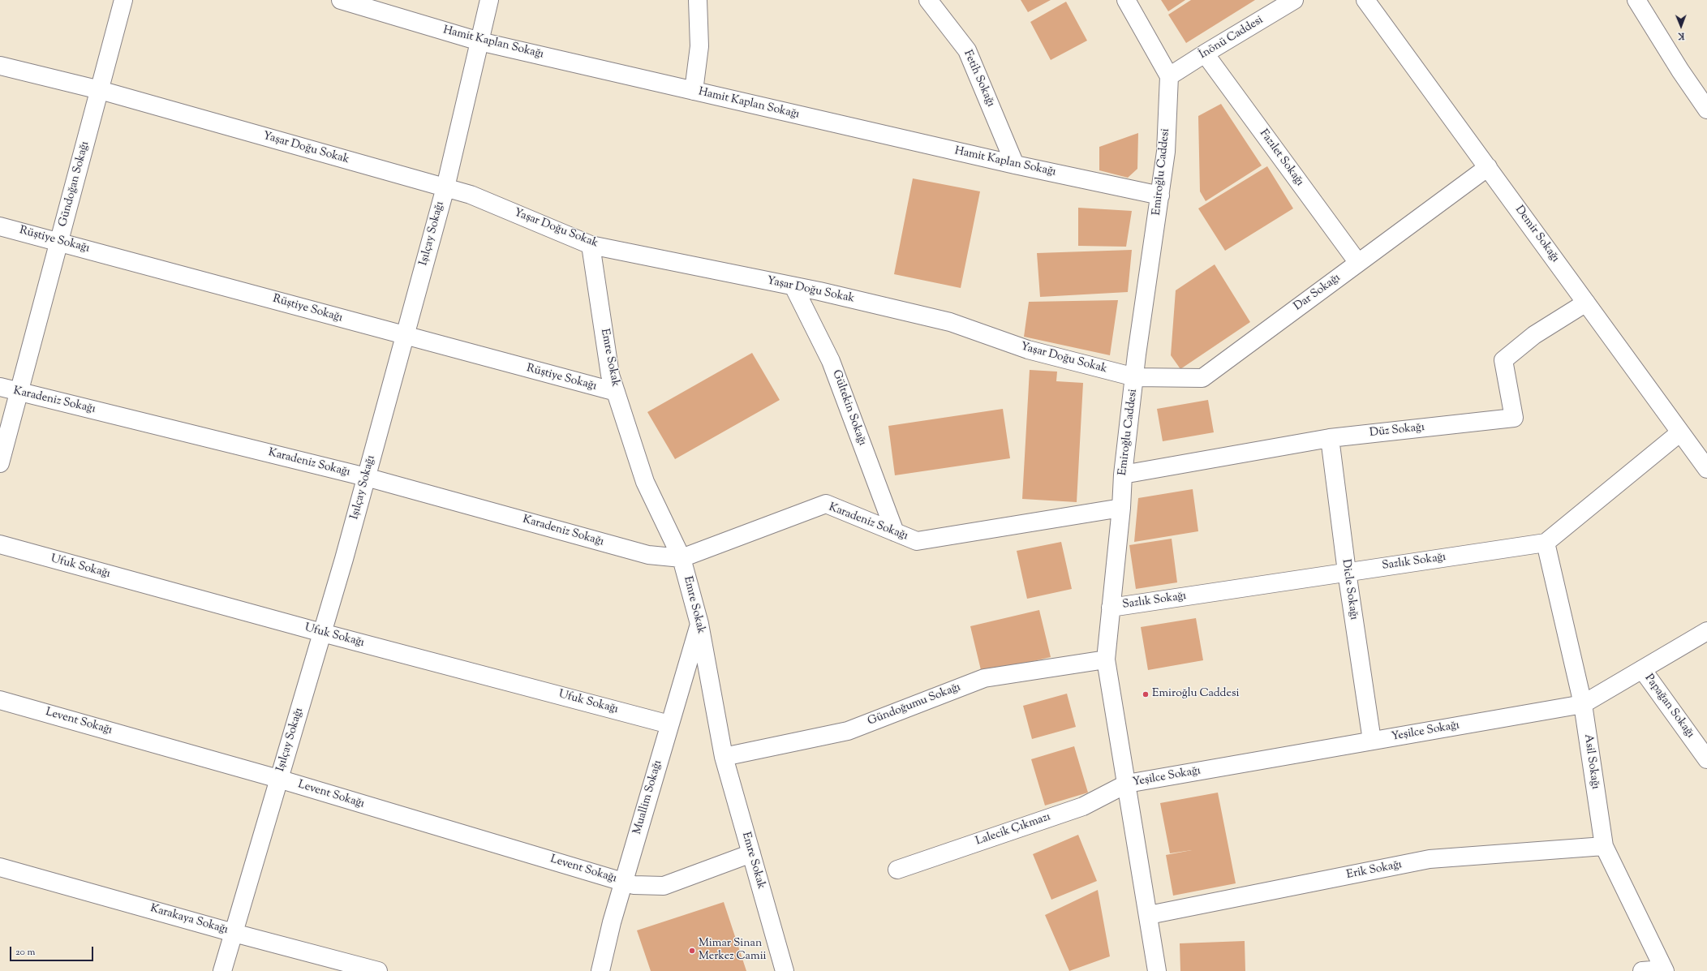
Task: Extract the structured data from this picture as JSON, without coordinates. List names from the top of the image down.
{
  "streets": {
    "street": [
      "İnönü Caddesi",
      "Hamit Kaplan Sokağı",
      "Fetih Sokağı",
      "Yaşar Doğu Sokak",
      "Fazılet Sokağı",
      "Emiroğlu Caddesi",
      "Gündoğan Sokağı",
      "Işılçay Sokağı",
      "Demir Sokağı",
      "Rüştiye Sokağı",
      "Dar Sokağı",
      "Emre Sokak",
      "Karadeniz Sokağı",
      "Gültekin Sokağı",
      "Düz Sokağı",
      "Sazlık Sokağı",
      "Ufuk Sokağı",
      "Dicle Sokağı",
      "Gündoğumu Sokağı",
      "Papağan Sokağı",
      "Levent Sokağı",
      "Yeşilce Sokağı",
      "Asil Sokağı",
      "Muallim Sokağı",
      "Lalecik Çıkmazı",
      "Erik Sokağı",
      "Karakaya Sokağı"
    ]
  },
  "crossings": [
    ["İnönü Caddesi", "Fazılet Sokağı"],
    ["İnönü Caddesi", "Emiroğlu Caddesi"],
    ["Hamit Kaplan Sokağı", "Fetih Sokağı"],
    ["Hamit Kaplan Sokağı", "Emiroğlu Caddesi"],
    ["Hamit Kaplan Sokağı", "Işılçay Sokağı"],
    ["Yaşar Doğu Sokak", "Emiroğlu Caddesi"],
    ["Yaşar Doğu Sokak", "Gündoğan Sokağı"],
    ["Yaşar Doğu Sokak", "Işılçay Sokağı"],
    ["Yaşar Doğu Sokak", "Dar Sokağı"],
    ["Yaşar Doğu Sokak", "Emre Sokak"],
    ["Yaşar Doğu Sokak", "Gültekin Sokağı"],
    ["Fazılet Sokağı", "Dar Sokağı"],
    ["Emiroğlu Caddesi", "Dar Sokağı"],
    ["Emiroğlu Caddesi", "Karadeniz Sokağı"],
    ["Emiroğlu Caddesi", "Düz Sokağı"],
    ["Emiroğlu Caddesi", "Sazlık Sokağı"],
    ["Emiroğlu Caddesi", "Gündoğumu Sokağı"],
    ["Emiroğlu Caddesi", "Yeşilce Sokağı"],
    ["Emiroğlu Caddesi", "Lalecik Çıkmazı"],
    ["Emiroğlu Caddesi", "Erik Sokağı"],
    ["Gündoğan Sokağı", "Rüştiye Sokağı"],
    ["Gündoğan Sokağı", "Karadeniz Sokağı"],
    ["Işılçay Sokağı", "Rüştiye Sokağı"],
    ["Işılçay Sokağı", "Karadeniz Sokağı"],
    ["Işılçay Sokağı", "Ufuk Sokağı"],
    ["Işılçay Sokağı", "Levent Sokağı"],
    ["Işılçay Sokağı", "Karakaya Sokağı"],
    ["Demir Sokağı", "Dar Sokağı"],
    ["Demir Sokağı", "Düz Sokağı"],
    ["Rüştiye Sokağı", "Emre Sokak"],
    ["Emre Sokak", "Karadeniz Sokağı"],
    ["Emre Sokak", "Gündoğumu Sokağı"],
    ["Emre Sokak", "Levent Sokağı"],
    ["Emre Sokak", "Muallim Sokağı"],
    ["Karadeniz Sokağı", "Gültekin Sokağı"],
    ["Düz Sokağı", "Dicle Sokağı"],
    ["Sazlık Sokağı", "Dicle Sokağı"],
    ["Sazlık Sokağı", "Asil Sokağı"],
    ["Ufuk Sokağı", "Muallim Sokağı"],
    ["Dicle Sokağı", "Yeşilce Sokağı"],
    ["Papağan Sokağı", "Yeşilce Sokağı"],
    ["Levent Sokağı", "Muallim Sokağı"],
    ["Yeşilce Sokağı", "Asil Sokağı"],
    ["Yeşilce Sokağı", "Lalecik Çıkmazı"],
    ["Asil Sokağı", "Erik Sokağı"]
  ],
  "places": ["Emiroğlu Caddesi", "Mimar Sinan Merkez Camii"],
  "scale_bar": "20 m",
  "north": "bottom"
}
